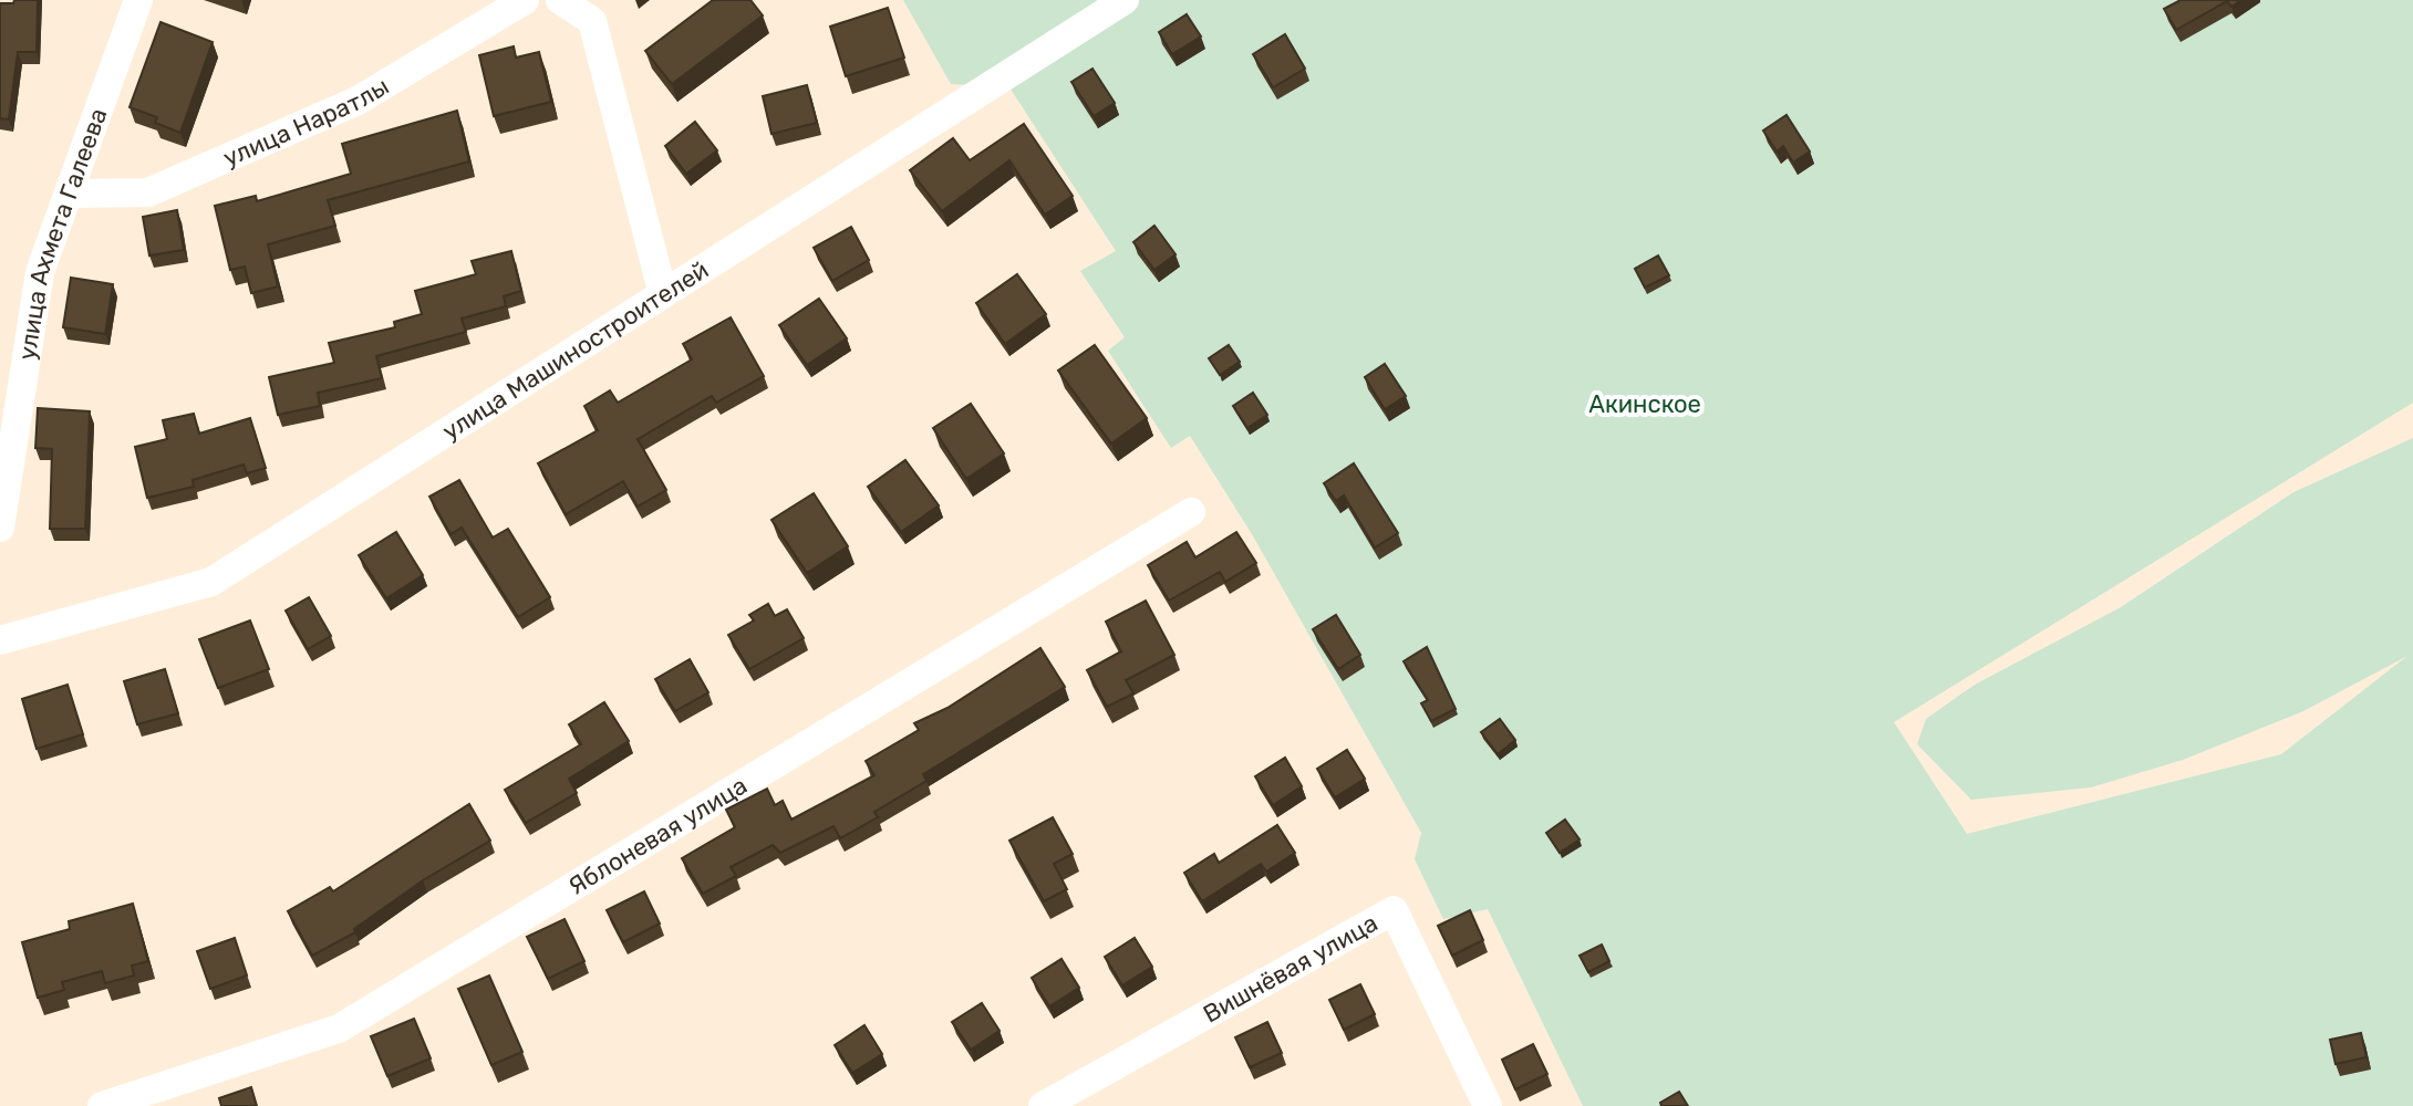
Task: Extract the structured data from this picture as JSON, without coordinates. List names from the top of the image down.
{
  "streets": {
    "street": [
      "улица Наратлы",
      "улица Ахмета Галеева",
      "улица Машиностроителей",
      "Яблоневая улица",
      "Вишнёвая улица"
    ]
  },
  "crossings": [
    ["улица Наратлы", "улица Ахмета Галеева"]
  ],
  "parks": ["Акинское"]
}
